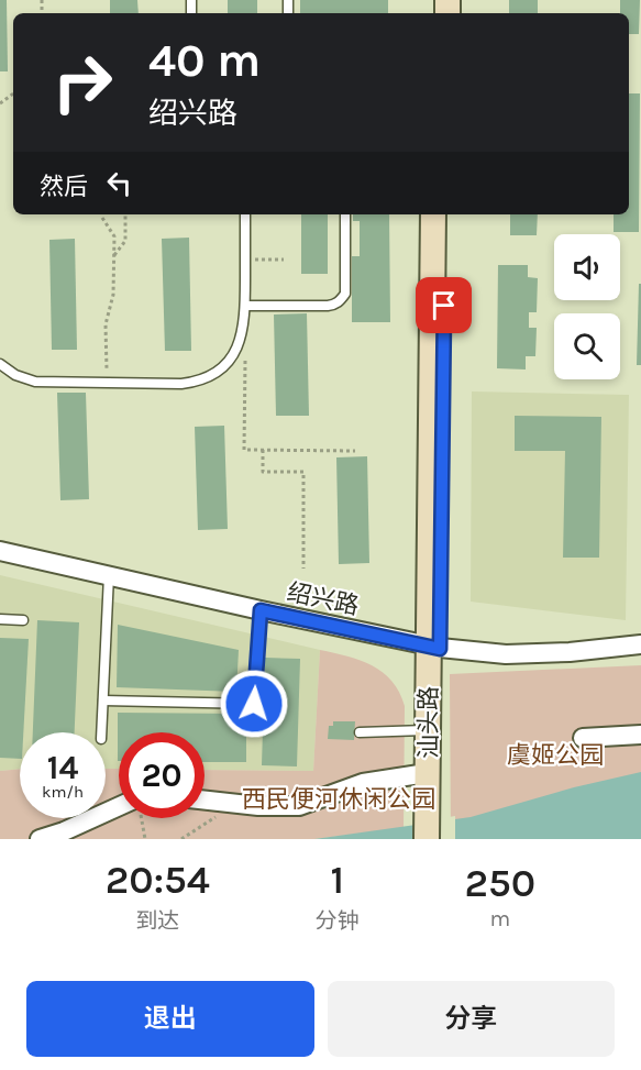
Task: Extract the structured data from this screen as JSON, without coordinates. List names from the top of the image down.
{
  "streets": {
    "street": ["绍兴路", "汕头路"]
  },
  "crossings": [
    ["绍兴路", "汕头路"]
  ],
  "parks": ["虞姬公园", "西民便河休闲公园"],
  "page": {
    "turn": ["40 m", "绍兴路"],
    "then": "然后",
    "speed": "14 km/h",
    "limit": "20",
    "eta": [
      "20:54",
      "到达",
      "1",
      "分钟",
      "250",
      "m"
    ],
    "buttons": ["退出", "分享"]
  }
}
